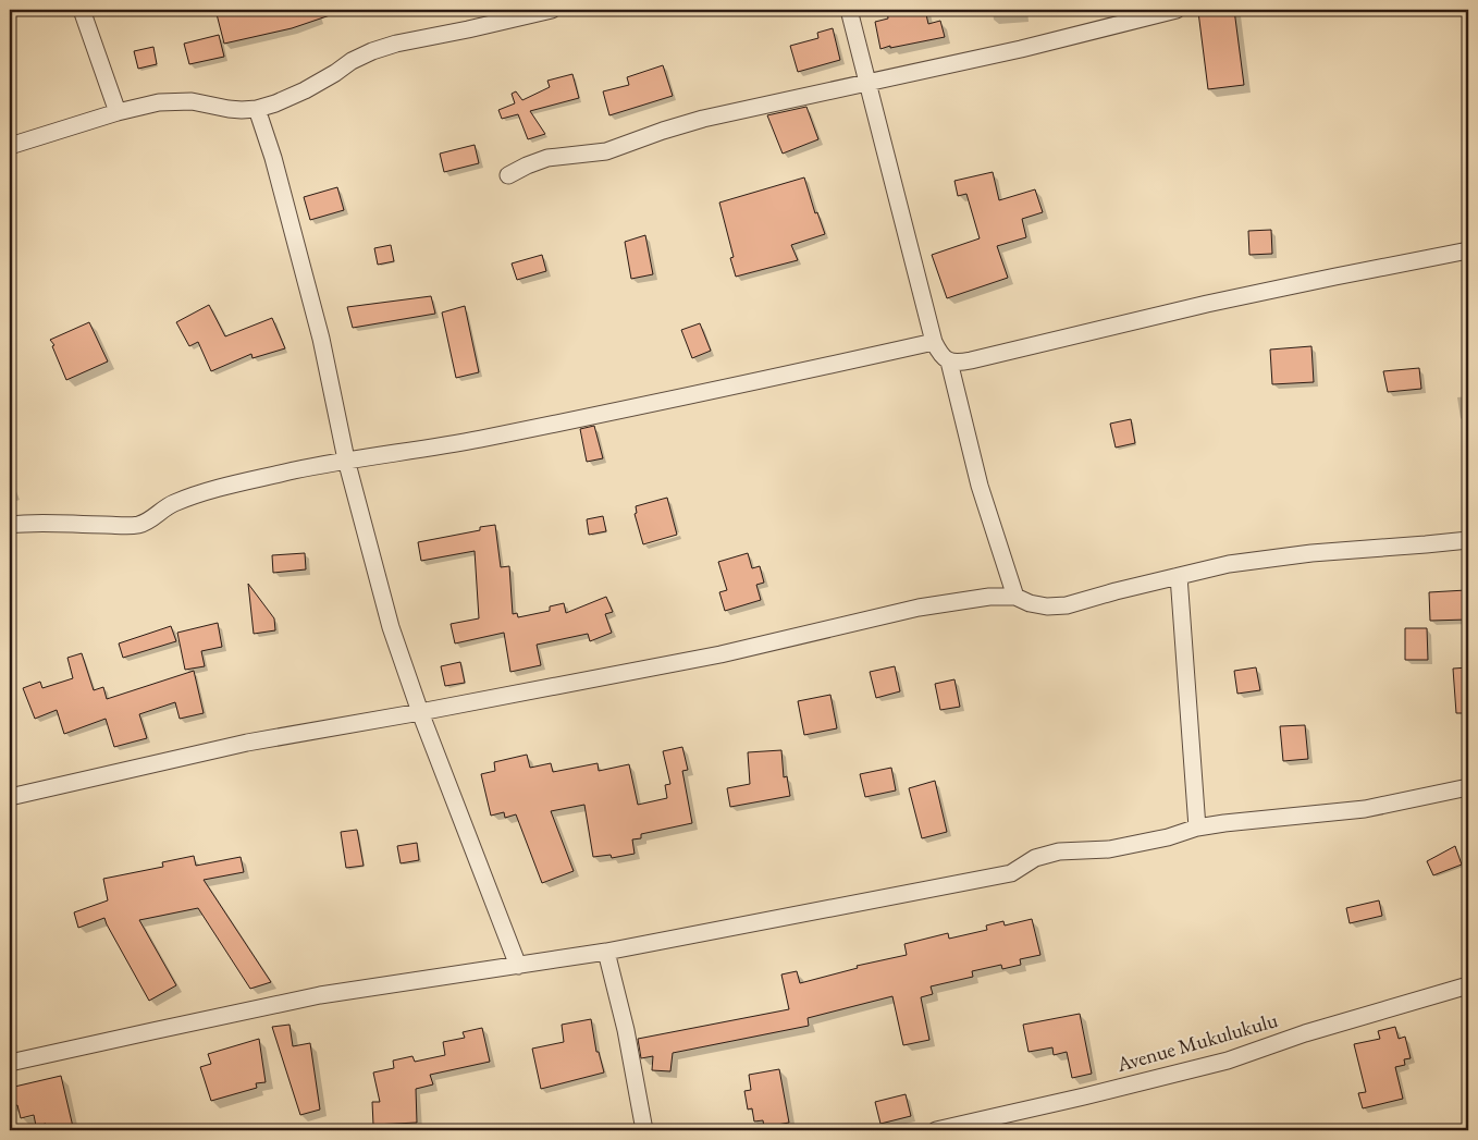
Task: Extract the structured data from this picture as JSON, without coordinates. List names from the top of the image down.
{
  "streets": {
    "street": ["Avenue Mukulukulu"]
  }
}
